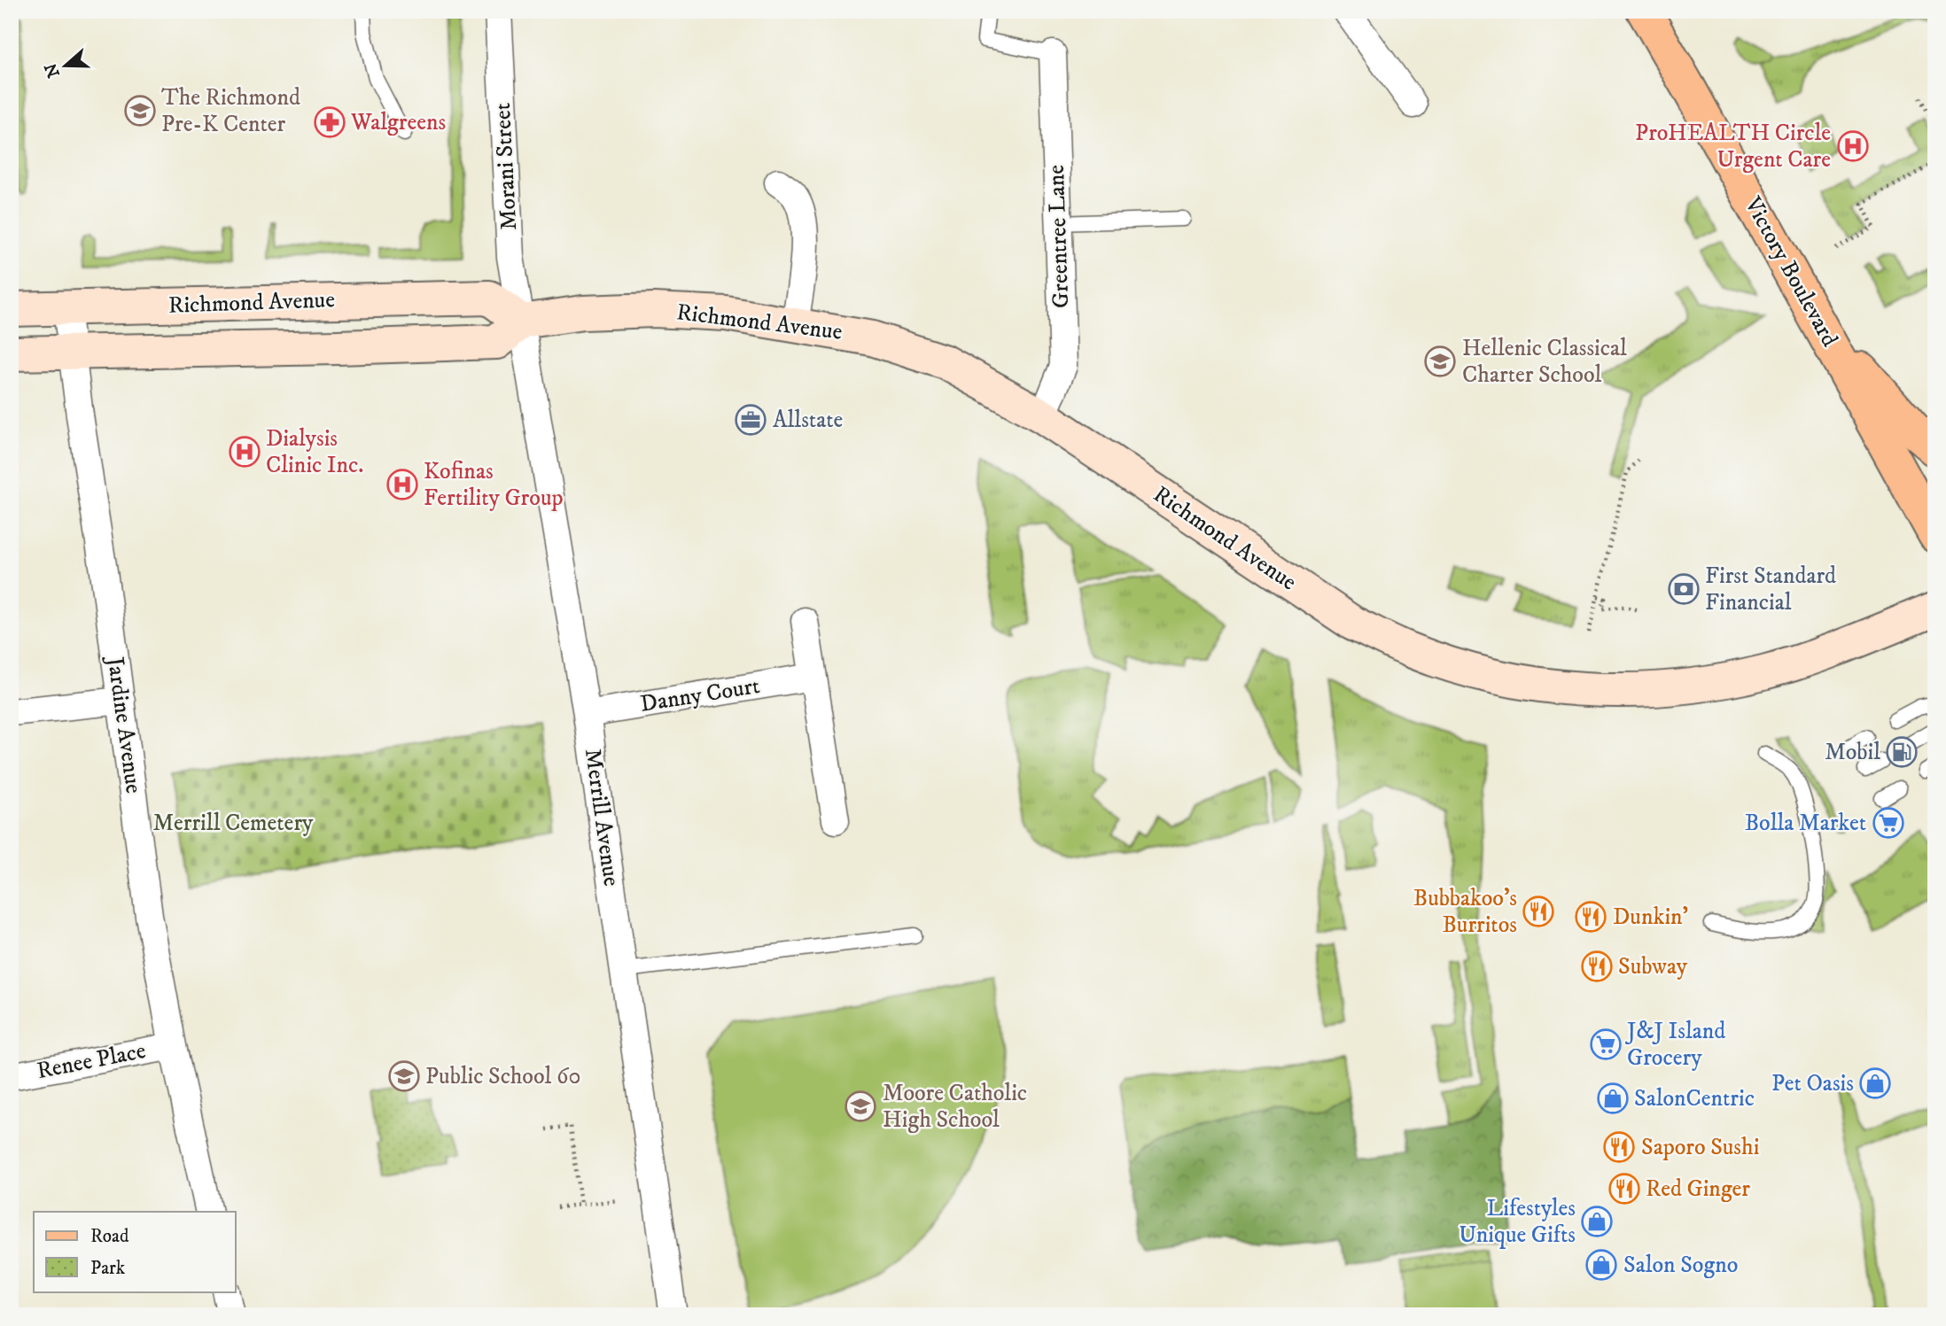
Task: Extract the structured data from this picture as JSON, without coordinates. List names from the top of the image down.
{
  "streets": {
    "main road": ["Victory Boulevard", "Richmond Avenue"],
    "street": [
      "Morani Street",
      "Greentree Lane",
      "Danny Court",
      "Jardine Avenue",
      "Merrill Avenue",
      "Renee Place"
    ]
  },
  "crossings": [
    ["Morani Street", "Richmond Avenue"],
    ["Morani Street", "Merrill Avenue"],
    ["Greentree Lane", "Richmond Avenue"],
    ["Richmond Avenue", "Jardine Avenue"],
    ["Richmond Avenue", "Merrill Avenue"],
    ["Danny Court", "Merrill Avenue"],
    ["Jardine Avenue", "Renee Place"]
  ],
  "parks": ["Merrill Cemetery"],
  "places": {
    "school or university": [
      "The Richmond Pre-K Center",
      "Hellenic Classical Charter School",
      "Public School 60",
      "Moore Catholic High School"
    ],
    "pharmacy": ["Walgreens"],
    "hospital": ["ProHEALTH Circle Urgent Care", "Dialysis Clinic Inc.", "Kofinas Fertility Group"],
    "office": ["Allstate"],
    "bank": ["First Standard Financial"],
    "fuel station": ["Mobil"],
    "supermarket": ["Bolla Market", "J&J Island Grocery"],
    "restaurant": [
      "Bubbakoo's Burritos",
      "Dunkin'",
      "Subway",
      "Saporo Sushi",
      "Red Ginger"
    ],
    "shop": [
      "Pet Oasis",
      "SalonCentric",
      "Lifestyles Unique Gifts",
      "Salon Sogno"
    ]
  },
  "legend": ["Road", "Park"],
  "north": "left"
}
